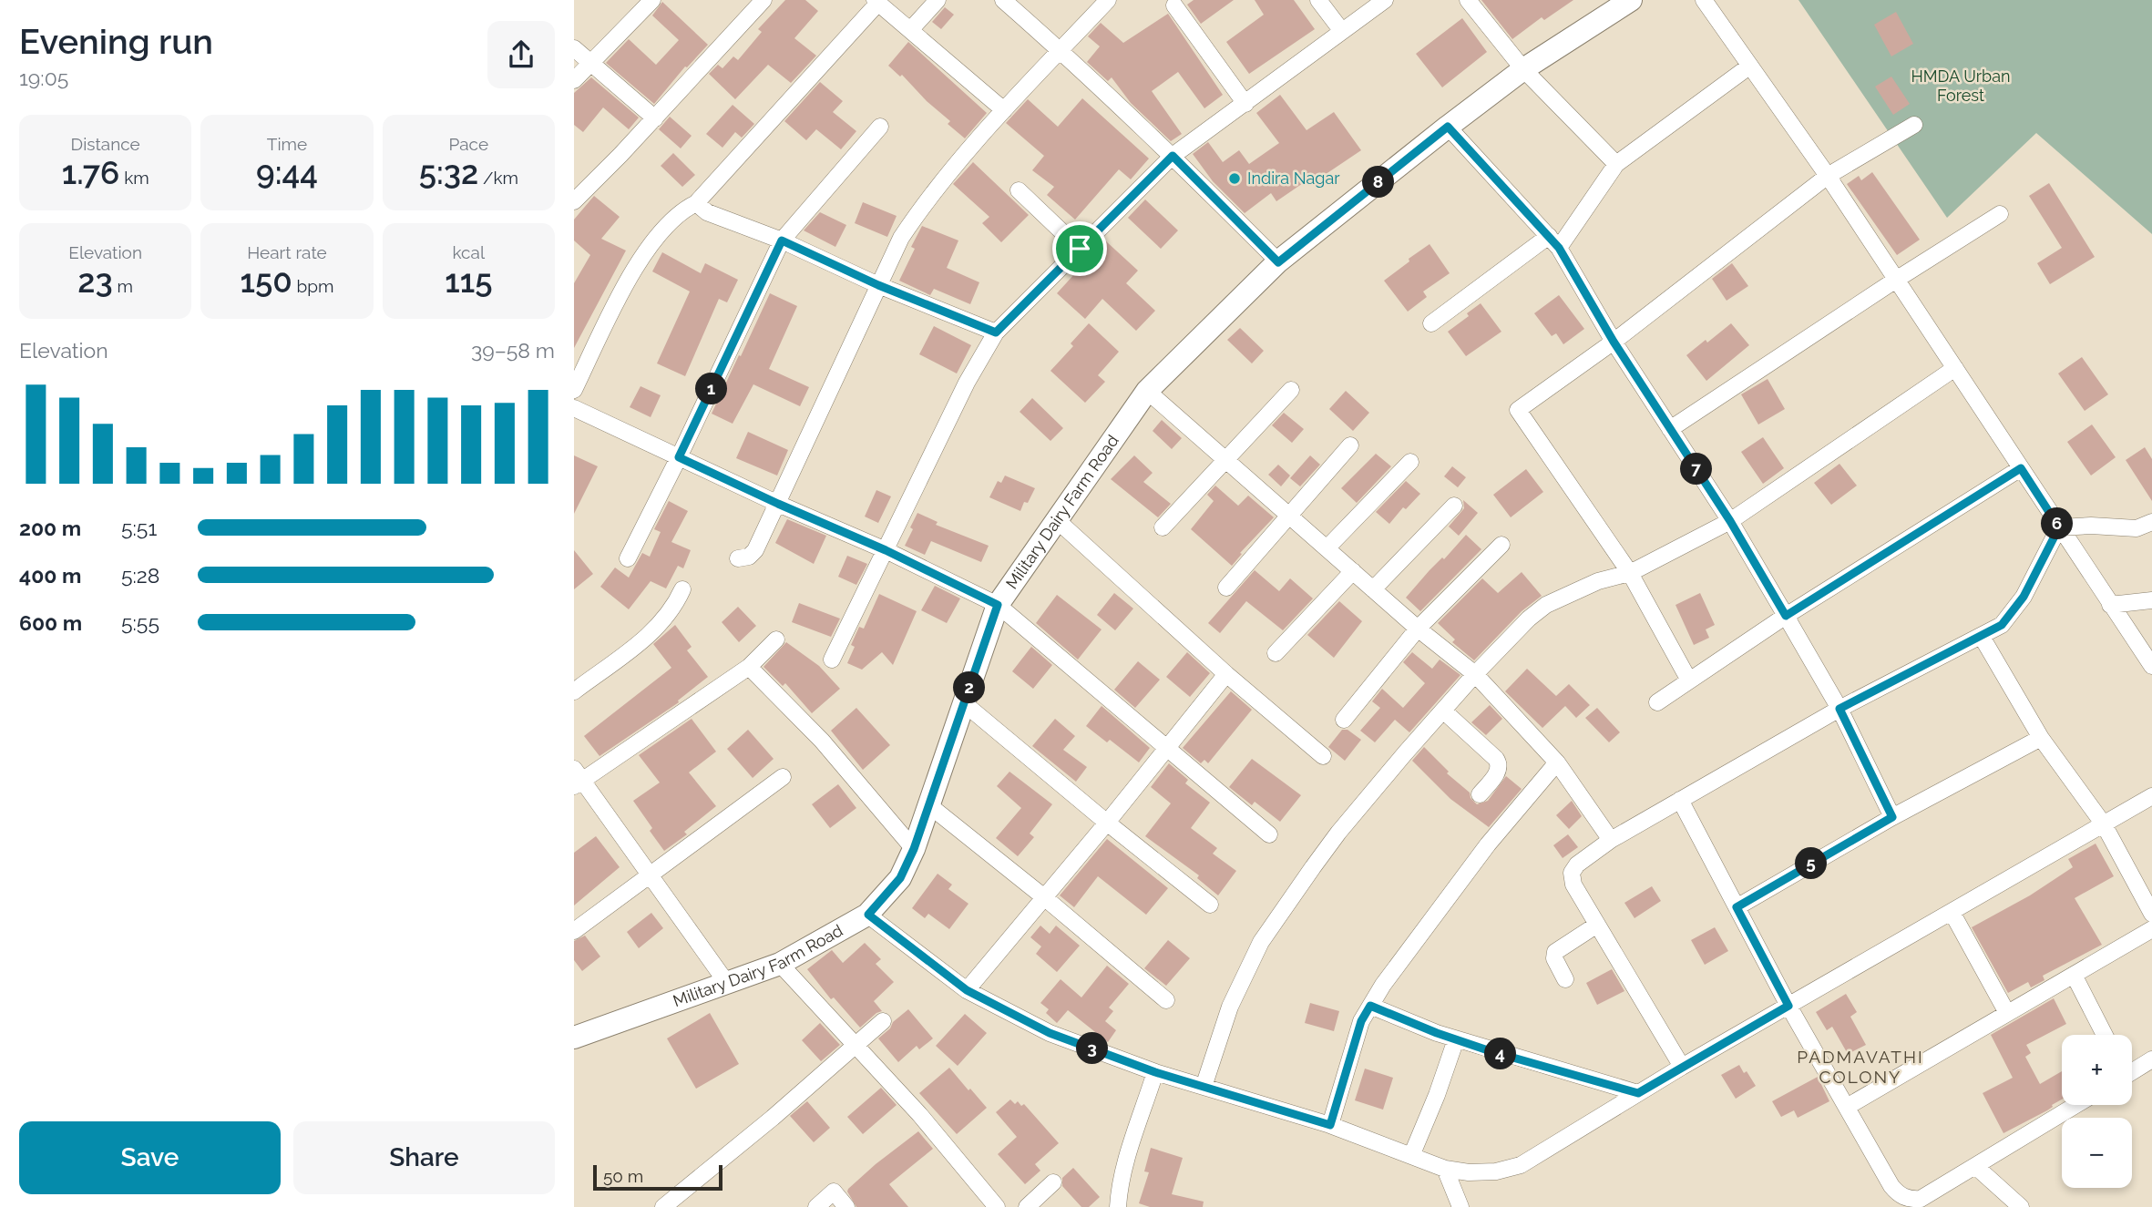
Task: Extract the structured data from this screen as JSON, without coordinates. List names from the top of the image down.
{
  "streets": {
    "main road": ["Military Dairy Farm Road"]
  },
  "districts": ["PADMAVATHI COLONY"],
  "parks": ["HMDA Urban Forest"],
  "places": ["Indira Nagar"],
  "scale_bar": "50 m",
  "page": {
    "heading": ["Evening run", "19:05"],
    "stats": [
      ["Distance", "1.76 km"],
      ["Time", "9:44"],
      ["Pace", "5:32 /km"],
      ["Elevation", "23 m"],
      ["Heart rate", "150 bpm"],
      ["kcal", "115"]
    ],
    "pins": [
      "8",
      "1",
      "7",
      "6",
      "2",
      "5",
      "3",
      "4"
    ],
    "chart": ["Elevation", "39–58 m"],
    "list": [
      {
        "name": "200 m",
        "note": "5:51"
      },
      {
        "name": "400 m",
        "note": "5:28"
      },
      {
        "name": "600 m",
        "note": "5:55"
      }
    ],
    "map_buttons": ["+", "−"],
    "buttons": ["Save", "Share"],
    "scale": "50 m"
  }
}
